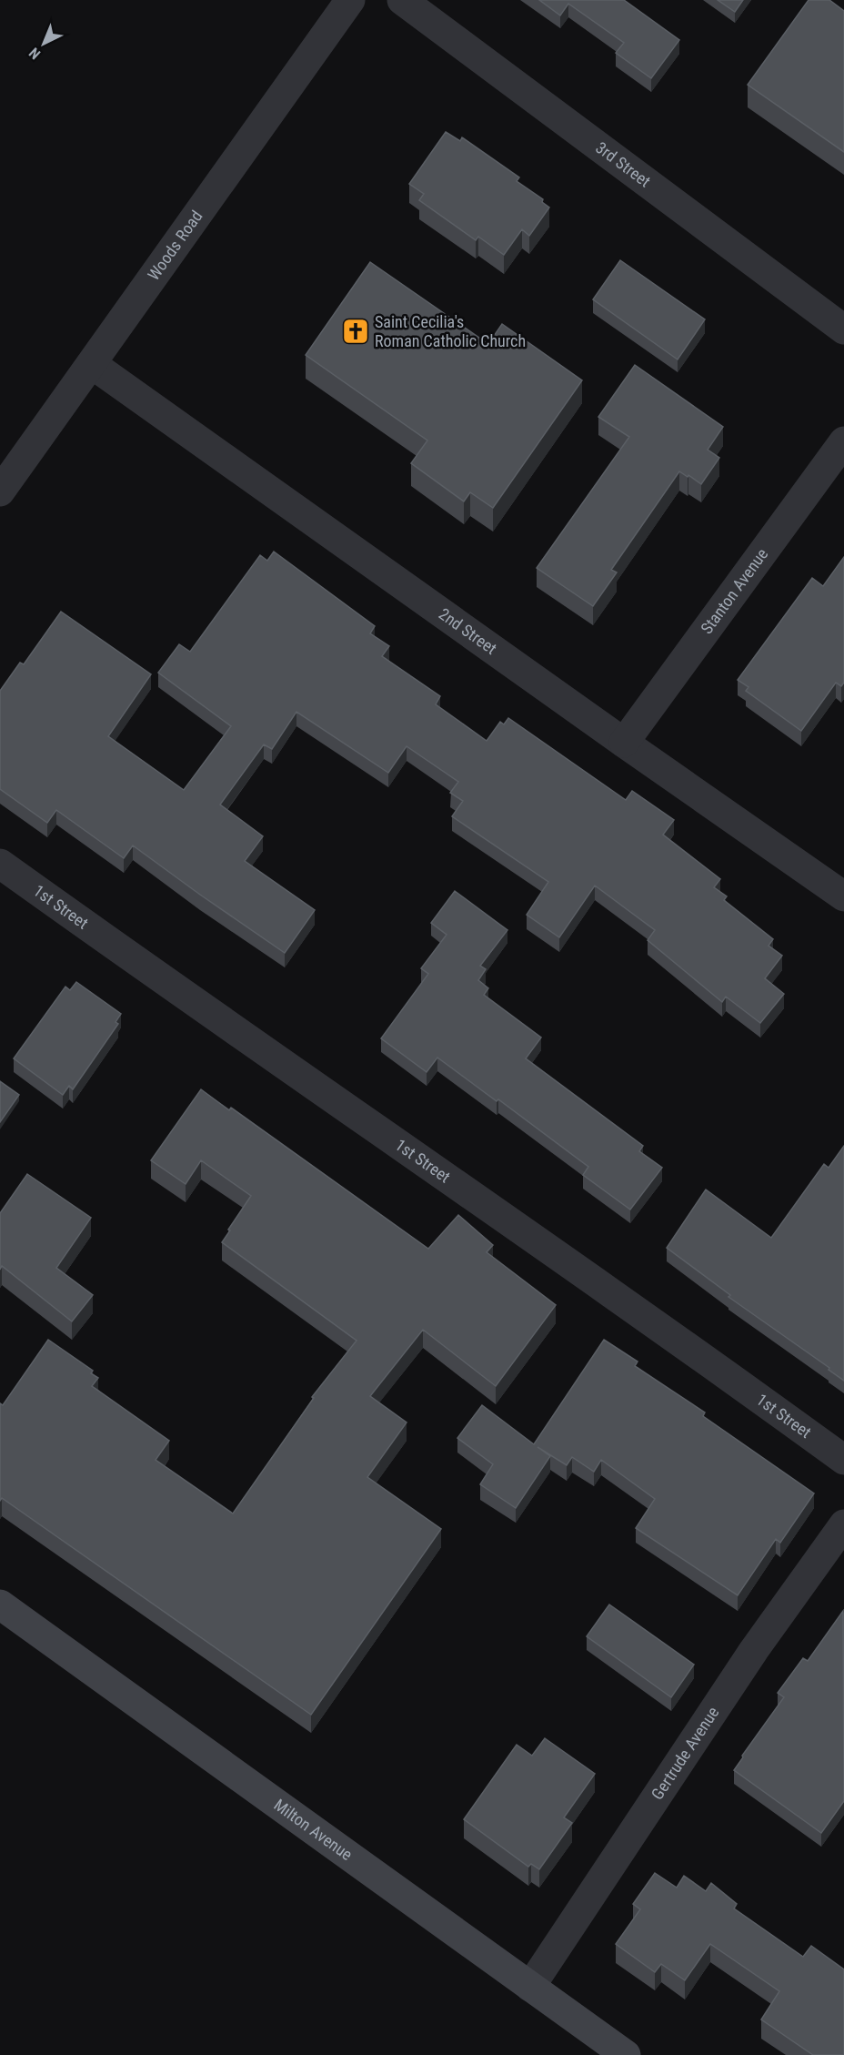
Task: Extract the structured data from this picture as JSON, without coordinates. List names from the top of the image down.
{
  "streets": {
    "main road": ["Milton Avenue"],
    "street": [
      "3rd Street",
      "Woods Road",
      "Stanton Avenue",
      "2nd Street",
      "1st Street",
      "Gertrude Avenue"
    ]
  },
  "crossings": [
    ["Woods Road", "2nd Street"],
    ["Stanton Avenue", "2nd Street"],
    ["Gertrude Avenue", "Milton Avenue"]
  ],
  "places": {
    "church": ["Saint Cecilia's Roman Catholic Church"]
  },
  "north": "bottom left"
}
